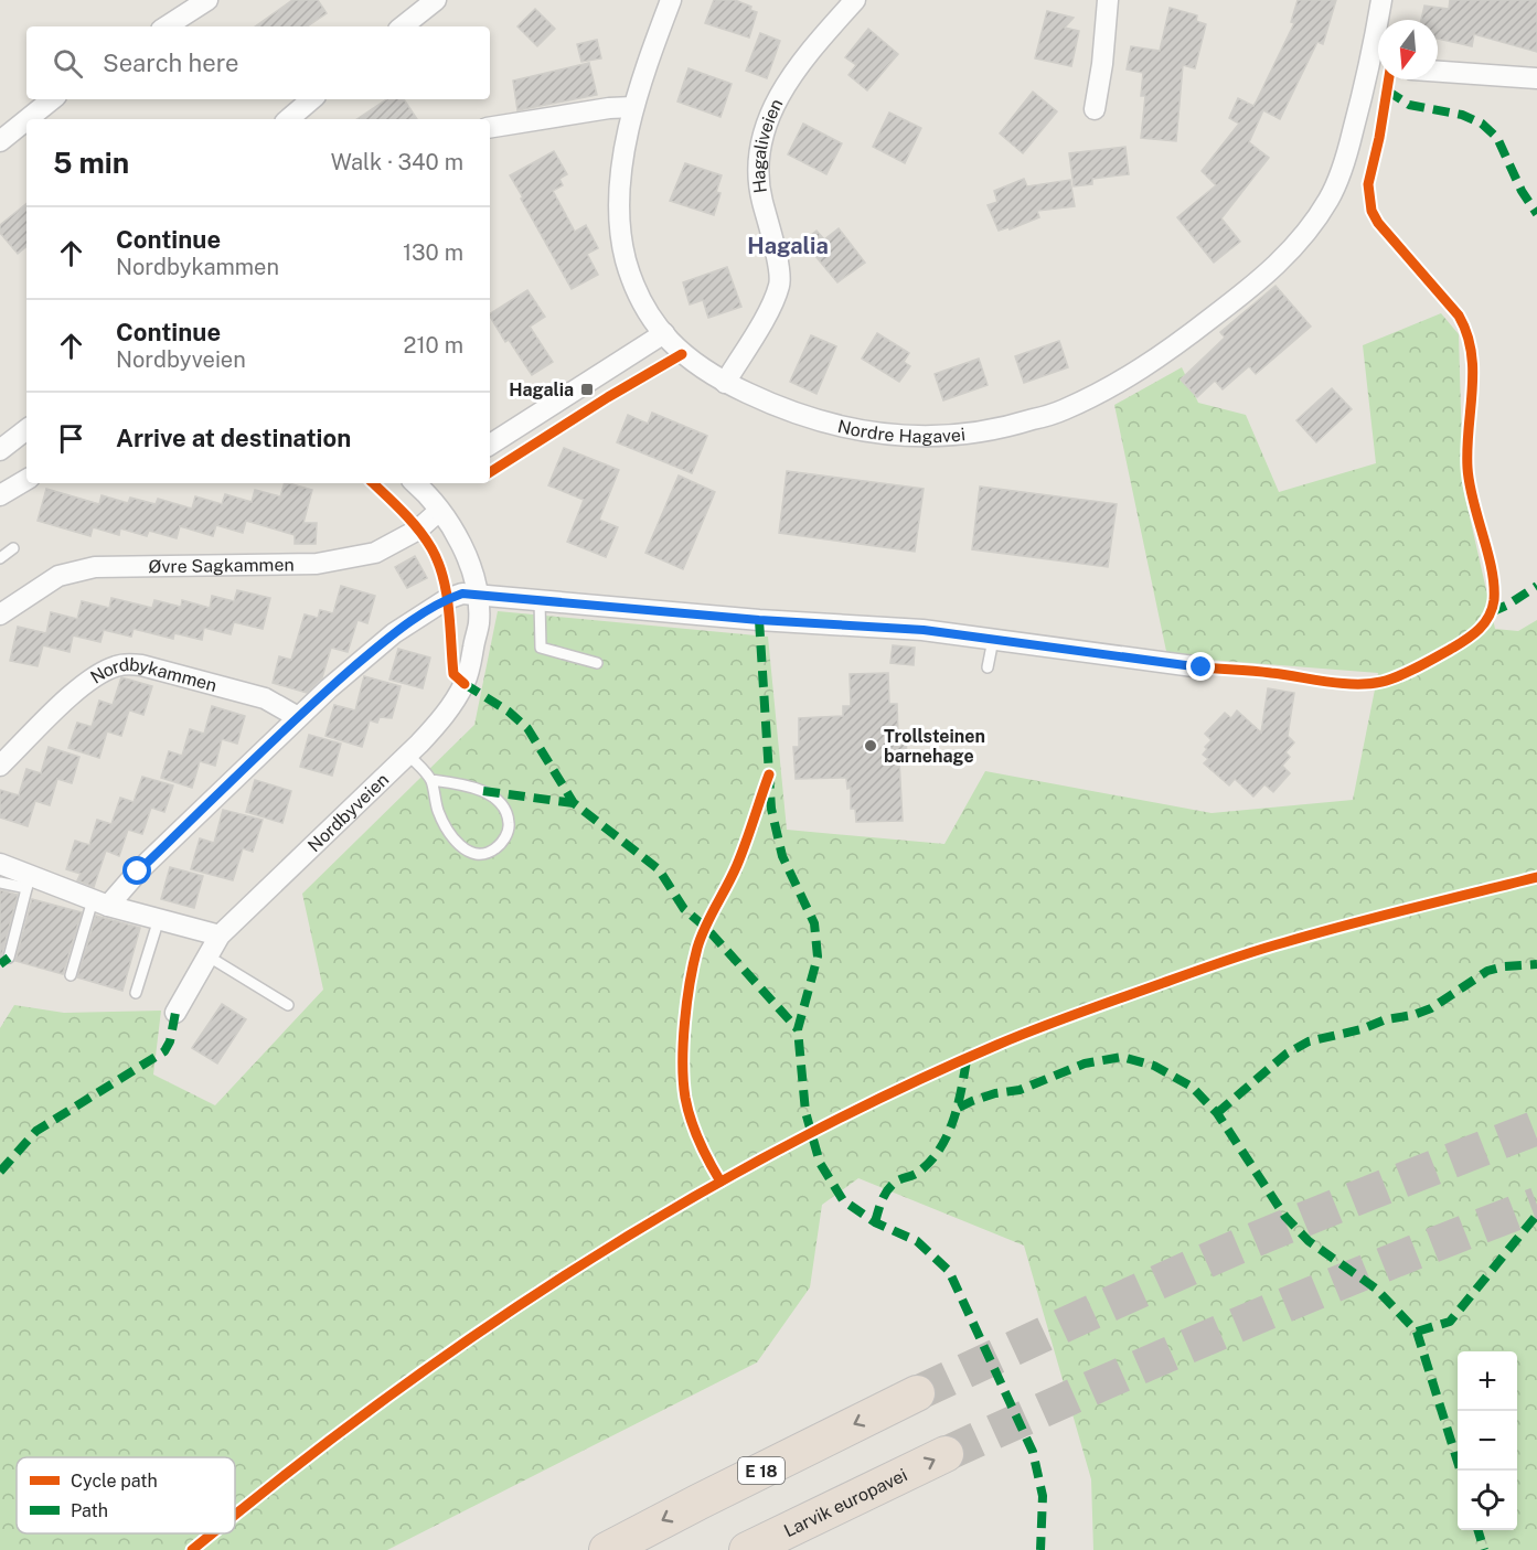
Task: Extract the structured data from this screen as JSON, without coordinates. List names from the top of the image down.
{
  "streets": {
    "highway": ["E 18", "Larvik europavei"],
    "street": [
      "Hagaliveien",
      "Nordre Hagavei",
      "Øvre Sagkammen",
      "Nordbykammen",
      "Nordbyveien"
    ]
  },
  "crossings": [
    ["Hagaliveien", "Nordre Hagavei"],
    ["Øvre Sagkammen", "Nordbyveien"]
  ],
  "districts": ["Hagalia"],
  "places": {
    "transit": ["Hagalia"],
    "other": ["Trollsteinen barnehage"]
  },
  "legend": ["Cycle path", "Path"],
  "north": "bottom",
  "page": {
    "search": "Search here",
    "heading": ["5 min", "Walk · 340 m"],
    "list": [
      ["Continue", "Nordbykammen", "130 m"],
      ["Continue", "Nordbyveien", "210 m"],
      "Arrive at destination"
    ],
    "map_buttons": ["+", "−"]
  }
}
